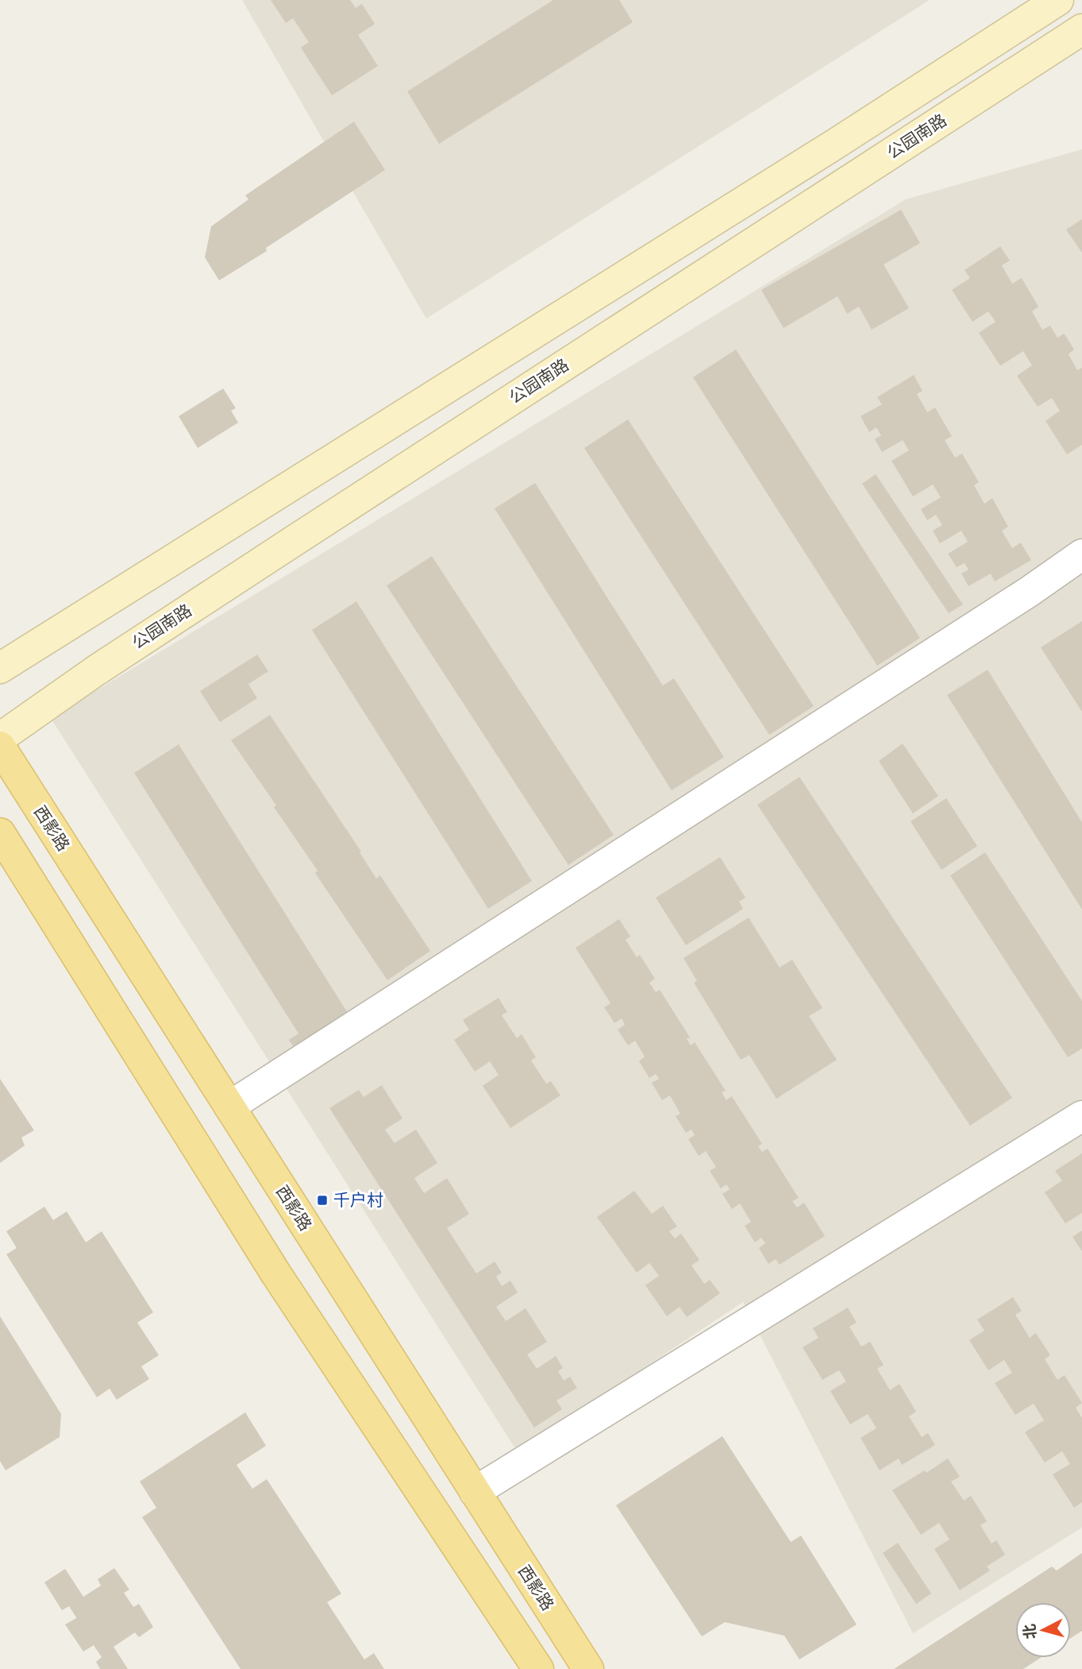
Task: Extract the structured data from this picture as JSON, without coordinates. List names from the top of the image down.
{
  "streets": {
    "main road": ["公园南路", "西影路"]
  },
  "places": {
    "transit": ["千户村"]
  },
  "north": "left"
}
